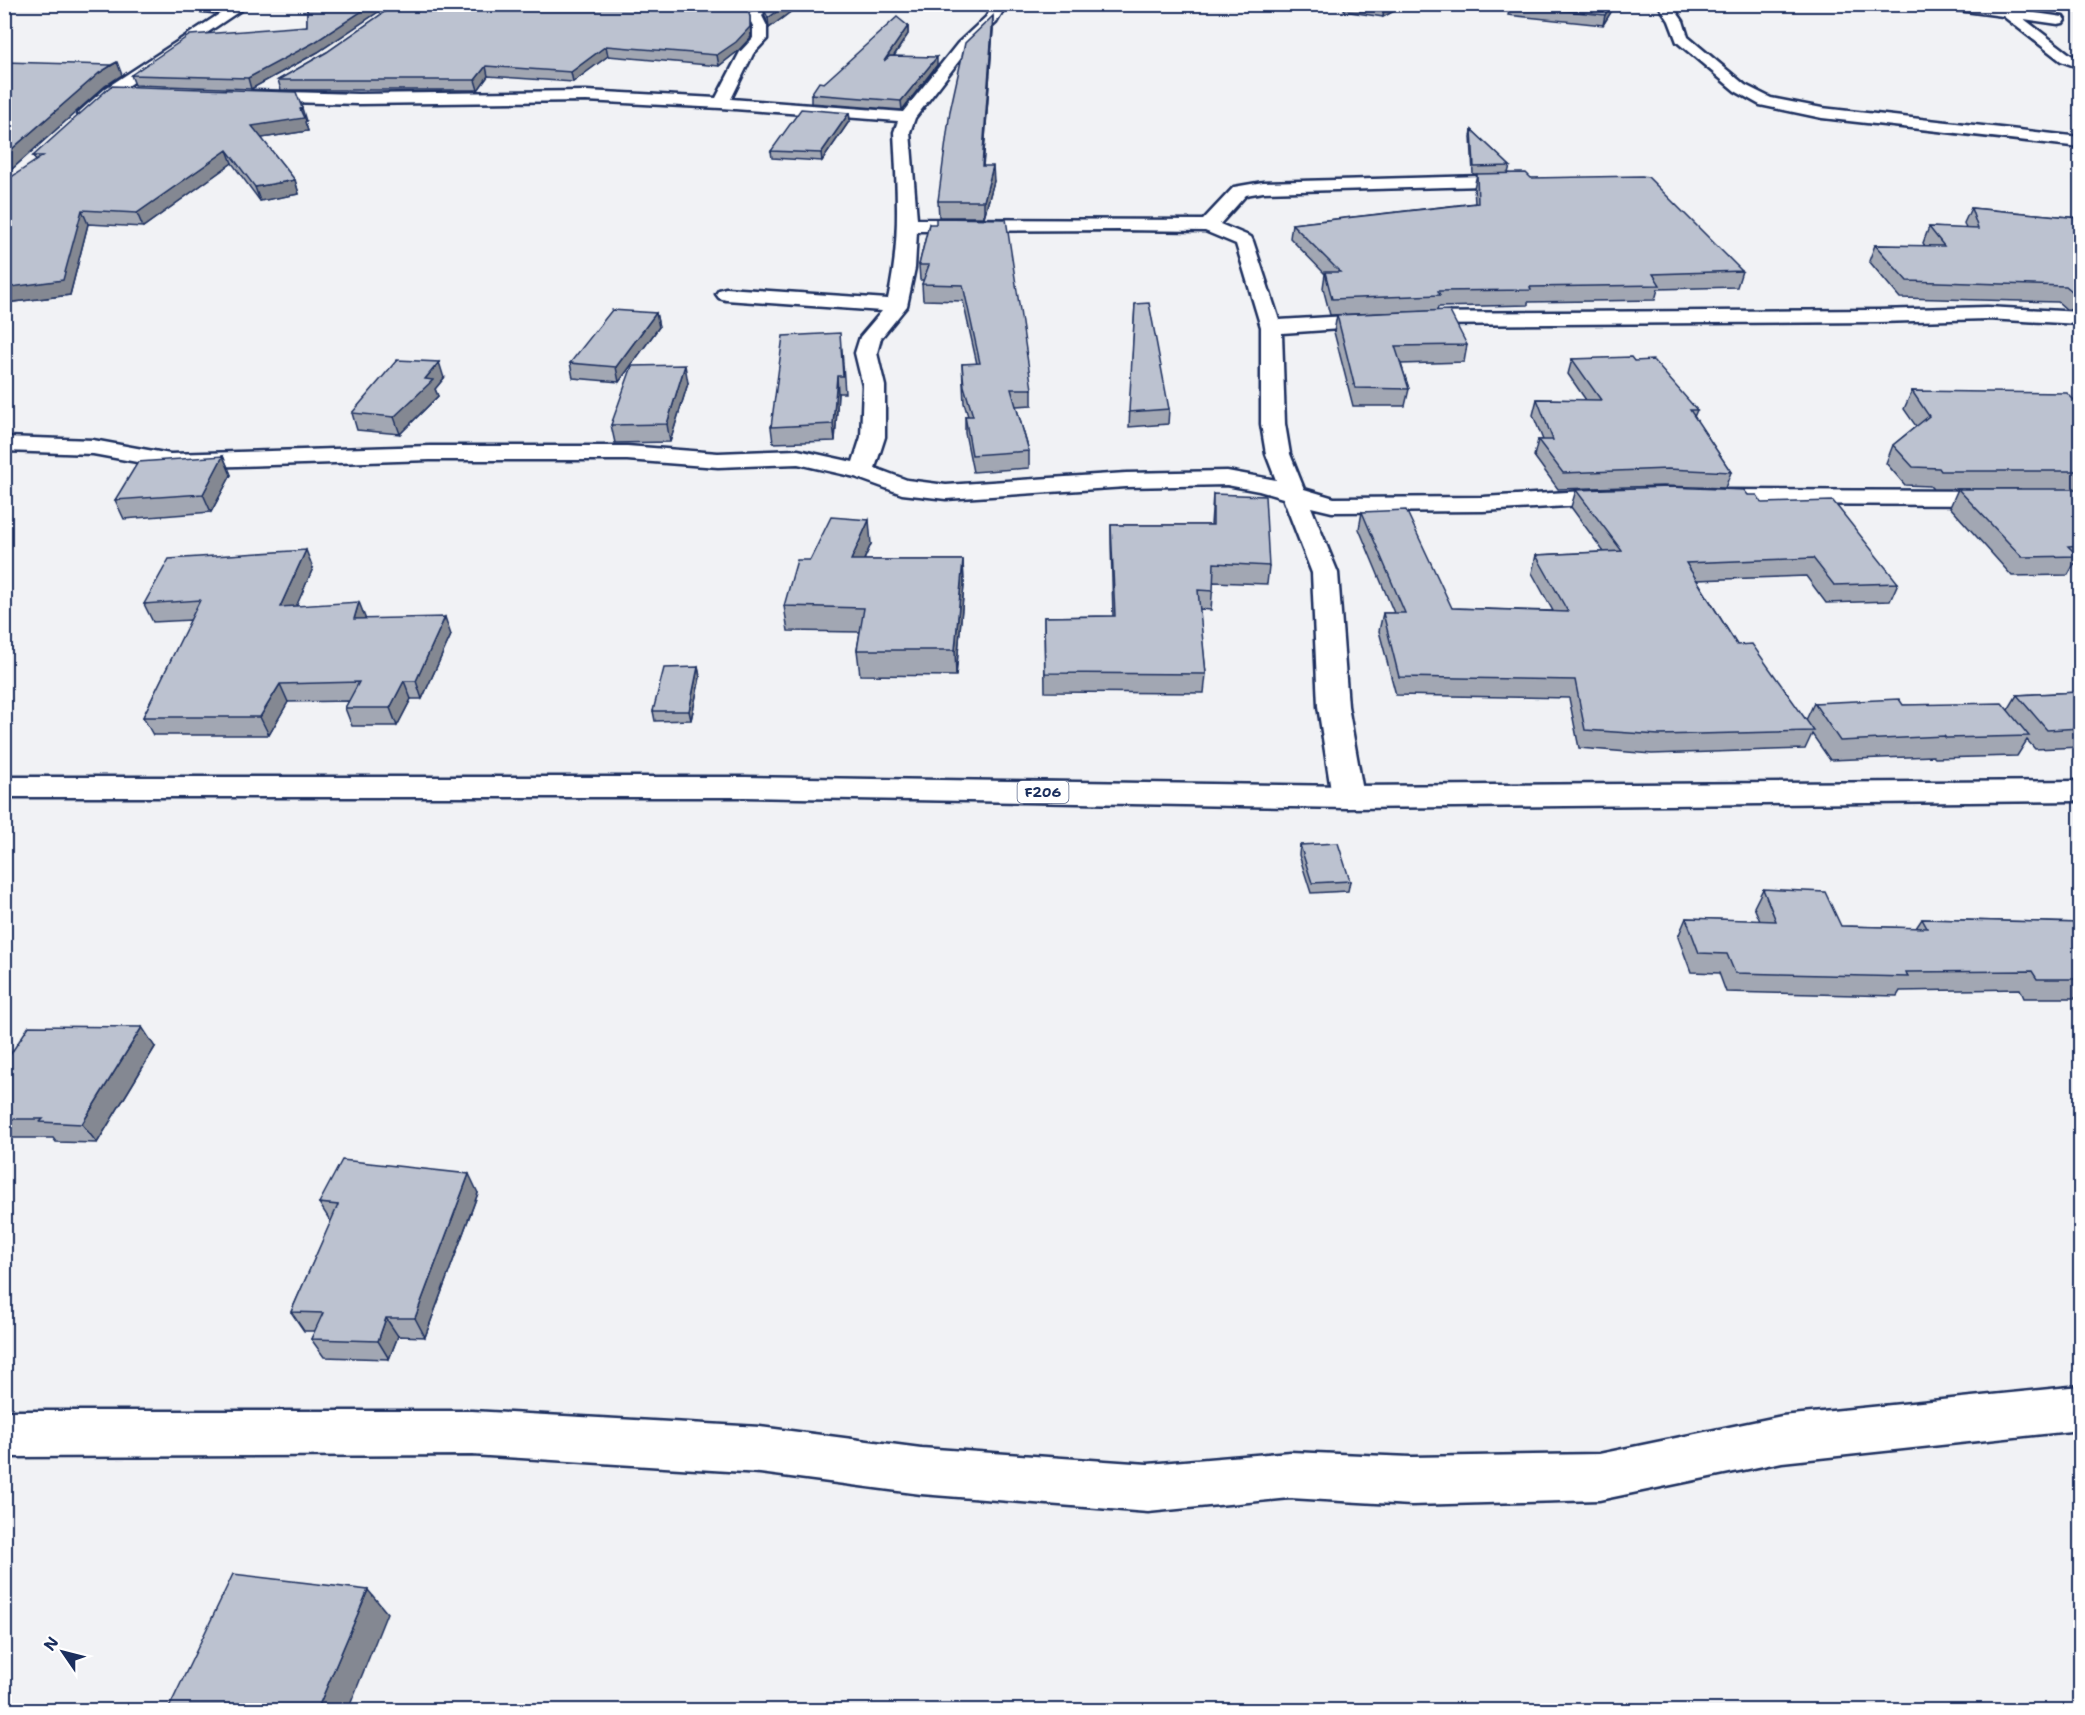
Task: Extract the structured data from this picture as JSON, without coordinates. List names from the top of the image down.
{
  "streets": {
    "street": ["F206"]
  },
  "north": "top left"
}
